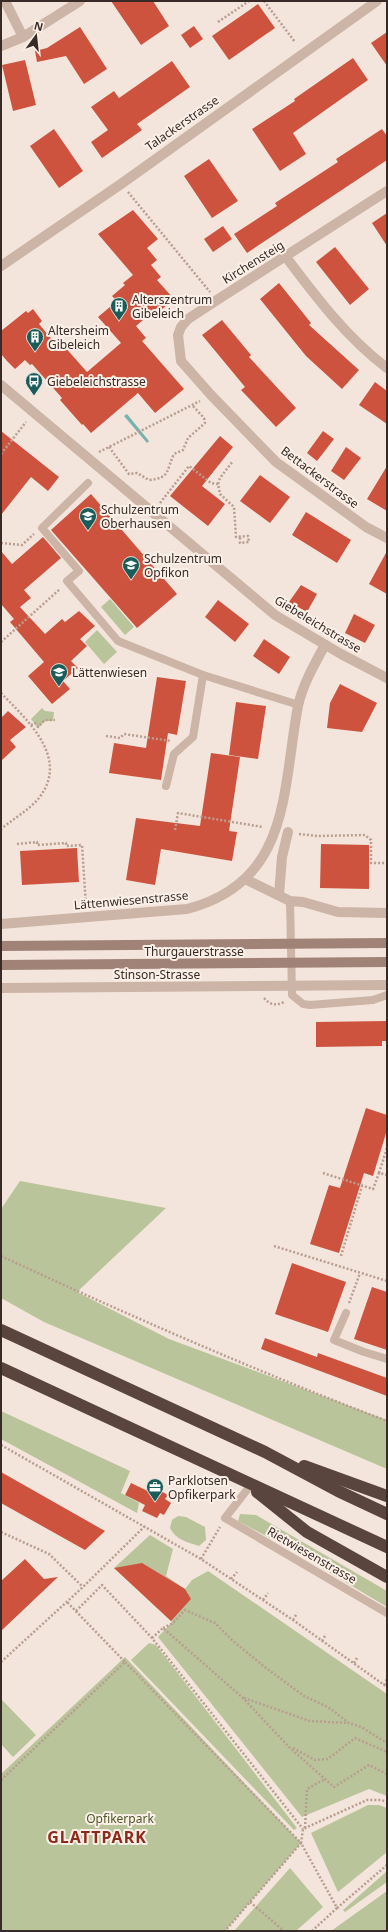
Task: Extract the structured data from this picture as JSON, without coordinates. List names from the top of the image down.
{
  "streets": {
    "main road": ["Thurgauerstrasse"],
    "street": [
      "Talackerstrasse",
      "Kirchensteig",
      "Bettackerstrasse",
      "Giebeleichstrasse",
      "Lättenwiesenstrasse",
      "Stinson-Strasse"
    ],
    "lane": ["Rietwiesenstrasse"]
  },
  "crossings": [
    ["Kirchensteig", "Bettackerstrasse"],
    ["Giebeleichstrasse", "Lättenwiesenstrasse"]
  ],
  "districts": ["GLATTPARK"],
  "parks": ["Opfikerpark"],
  "places": {
    "building": ["Alterszentrum Gibeleich", "Altersheim Gibeleich"],
    "bus stop": ["Giebeleichstrasse"],
    "school or university": ["Schulzentrum Oberhausen", "Schulzentrum Opfikon", "Lättenwiesen"],
    "office": ["Parklotsen Opfikerpark"]
  },
  "north": "top"
}
